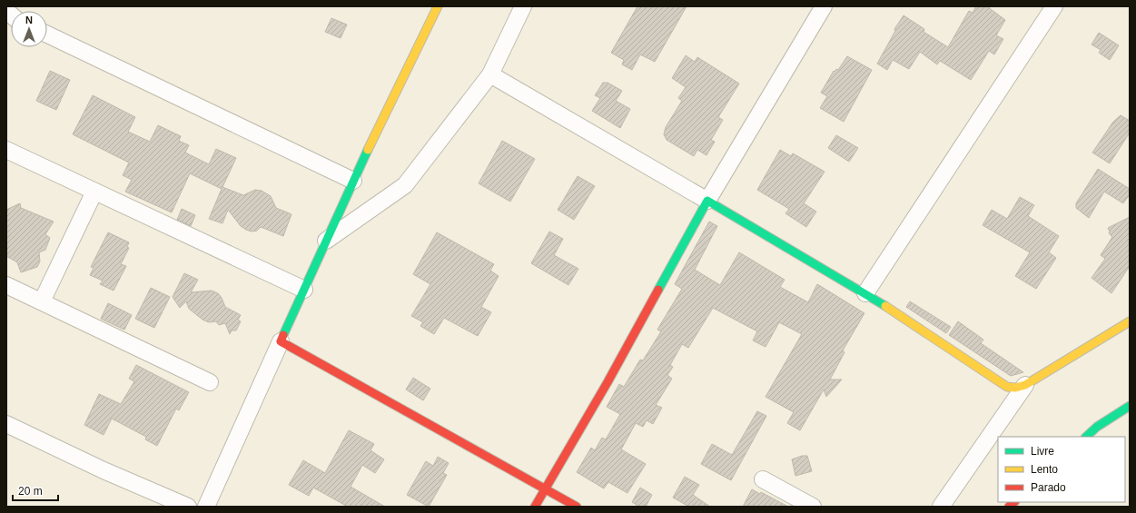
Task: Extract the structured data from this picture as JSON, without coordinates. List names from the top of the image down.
{
  "legend": ["Livre", "Lento", "Parado"],
  "scale_bar": "20 m",
  "north": "top"
}
